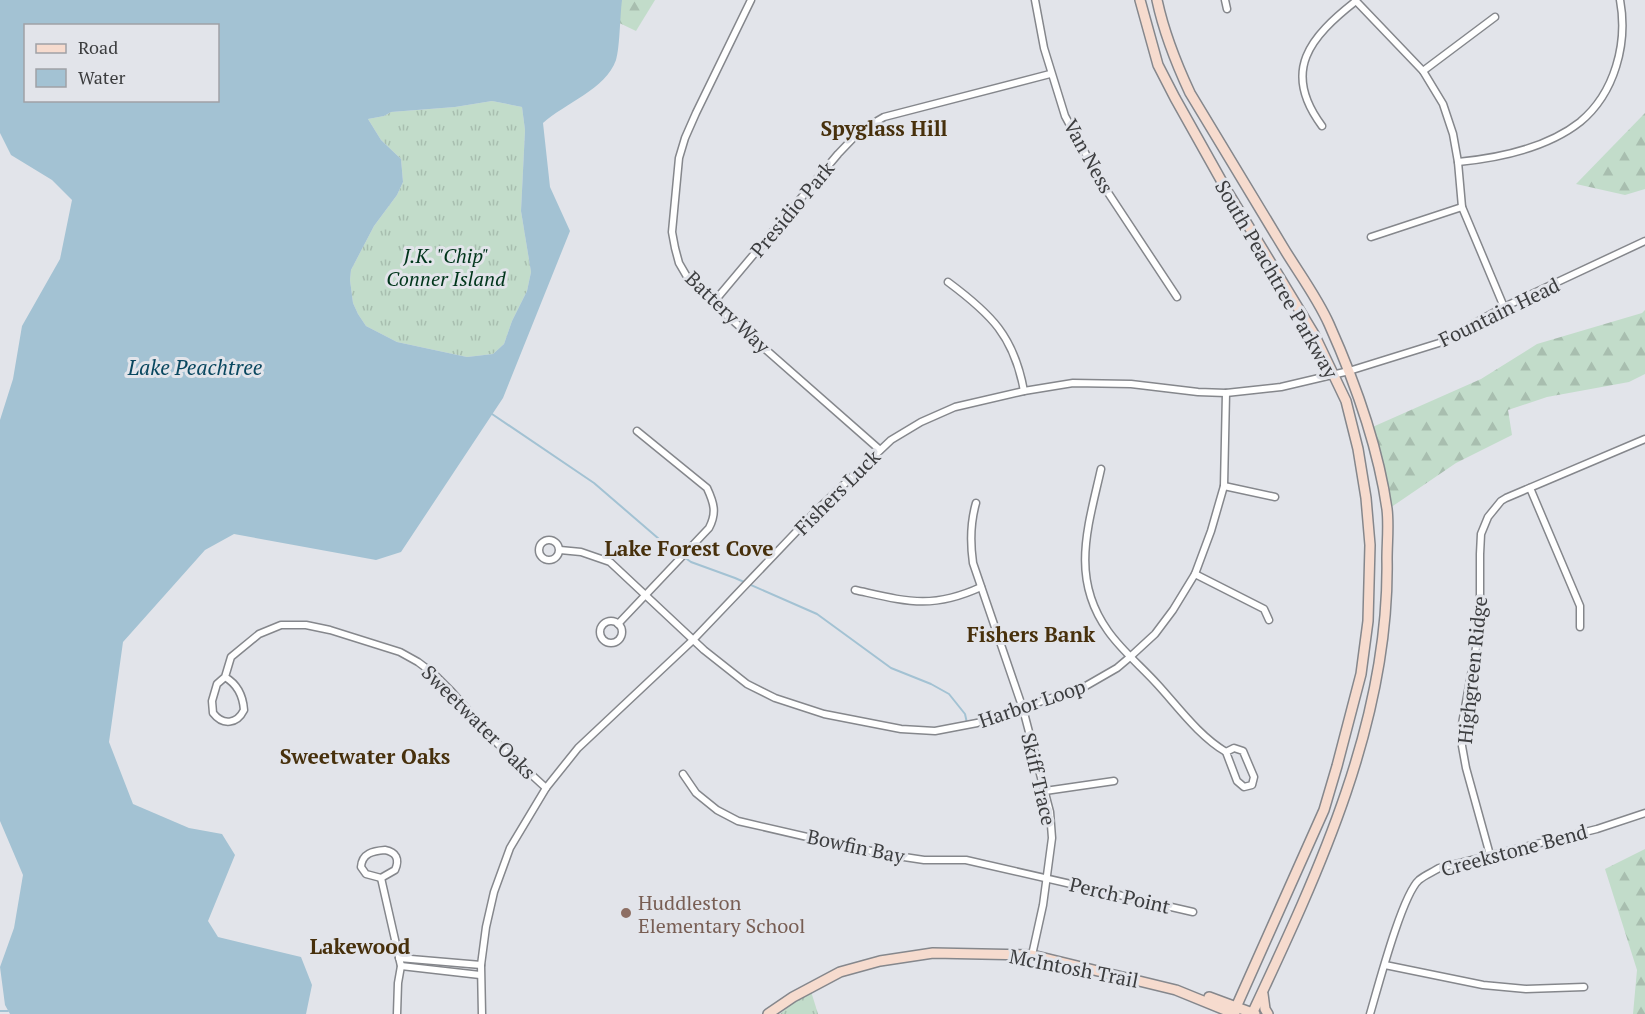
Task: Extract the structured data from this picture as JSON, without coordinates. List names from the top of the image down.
{
  "streets": {
    "main road": ["South Peachtree Parkway", "McIntosh Trail"],
    "street": [
      "Van Ness",
      "Presidio Park",
      "Battery Way",
      "Fountain Head",
      "Fishers Luck",
      "Highgreen Ridge",
      "Harbor Loop",
      "Sweetwater Oaks",
      "Skiff Trace",
      "Bowfin Bay",
      "Creekstone Bend",
      "Perch Point"
    ]
  },
  "crossings": [
    ["Van Ness", "Presidio Park"],
    ["Presidio Park", "Battery Way"],
    ["South Peachtree Parkway", "Fountain Head"],
    ["South Peachtree Parkway", "Fishers Luck"],
    ["South Peachtree Parkway", "McIntosh Trail"],
    ["Battery Way", "Fishers Luck"],
    ["Fountain Head", "Fishers Luck"],
    ["Fishers Luck", "Harbor Loop"],
    ["Fishers Luck", "Sweetwater Oaks"],
    ["Highgreen Ridge", "Creekstone Bend"],
    ["Harbor Loop", "Skiff Trace"],
    ["Skiff Trace", "Bowfin Bay"],
    ["Skiff Trace", "Perch Point"],
    ["Skiff Trace", "McIntosh Trail"],
    ["Bowfin Bay", "Perch Point"]
  ],
  "districts": [
    "Spyglass Hill",
    "Lake Forest Cove",
    "Fishers Bank",
    "Sweetwater Oaks",
    "Lakewood"
  ],
  "water": ["Lake Peachtree"],
  "parks": ["J.K. \"Chip\" Conner Island"],
  "places": ["Huddleston Elementary School"],
  "legend": ["Road", "Water"]
}
